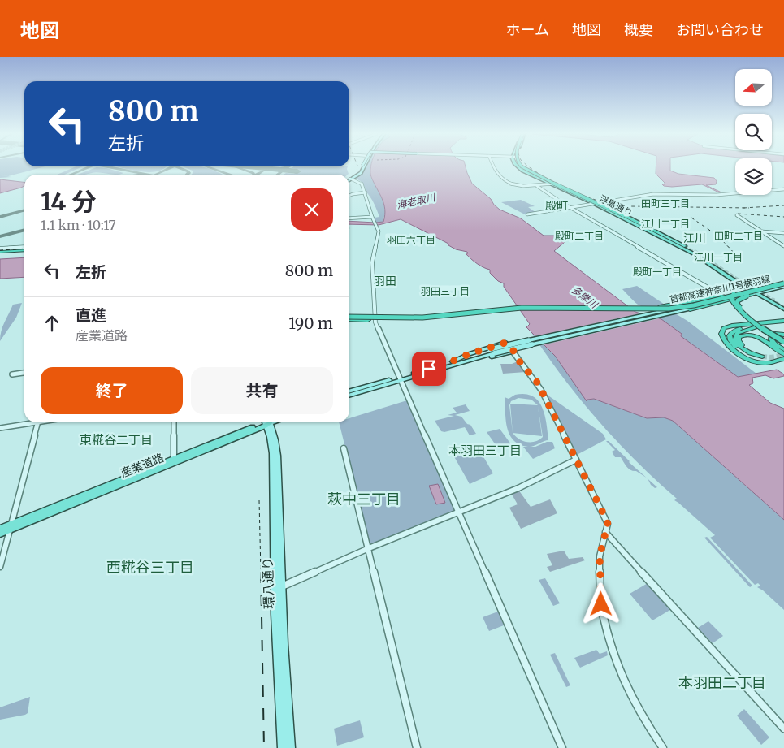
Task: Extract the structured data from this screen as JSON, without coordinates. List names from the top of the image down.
{
  "streets": {
    "highway": ["浮島通り", "首都高速神奈川1号横羽線", "産業道路"],
    "main road": ["環八通り"]
  },
  "districts": [
    "田町三丁目",
    "殿町",
    "江川二丁目",
    "殿町二丁目",
    "田町二丁目",
    "江川",
    "羽田六丁目",
    "江川一丁目",
    "殿町一丁目",
    "羽田",
    "羽田三丁目",
    "東糀谷二丁目",
    "本羽田三丁目",
    "萩中三丁目",
    "西糀谷三丁目",
    "本羽田二丁目"
  ],
  "water": ["海老取川", "多摩川"],
  "north": "left",
  "page": {
    "header": "地図",
    "nav": [
      "ホーム",
      "地図",
      "概要",
      "お問い合わせ"
    ],
    "turn": ["800 m", "左折"],
    "heading": ["14 分", "1.1 km · 10:17"],
    "list": [
      {
        "name": "左折",
        "value": "800 m"
      },
      {
        "name": "直進",
        "note": "産業道路",
        "value": "190 m"
      }
    ],
    "buttons": ["終了", "共有"]
  }
}
